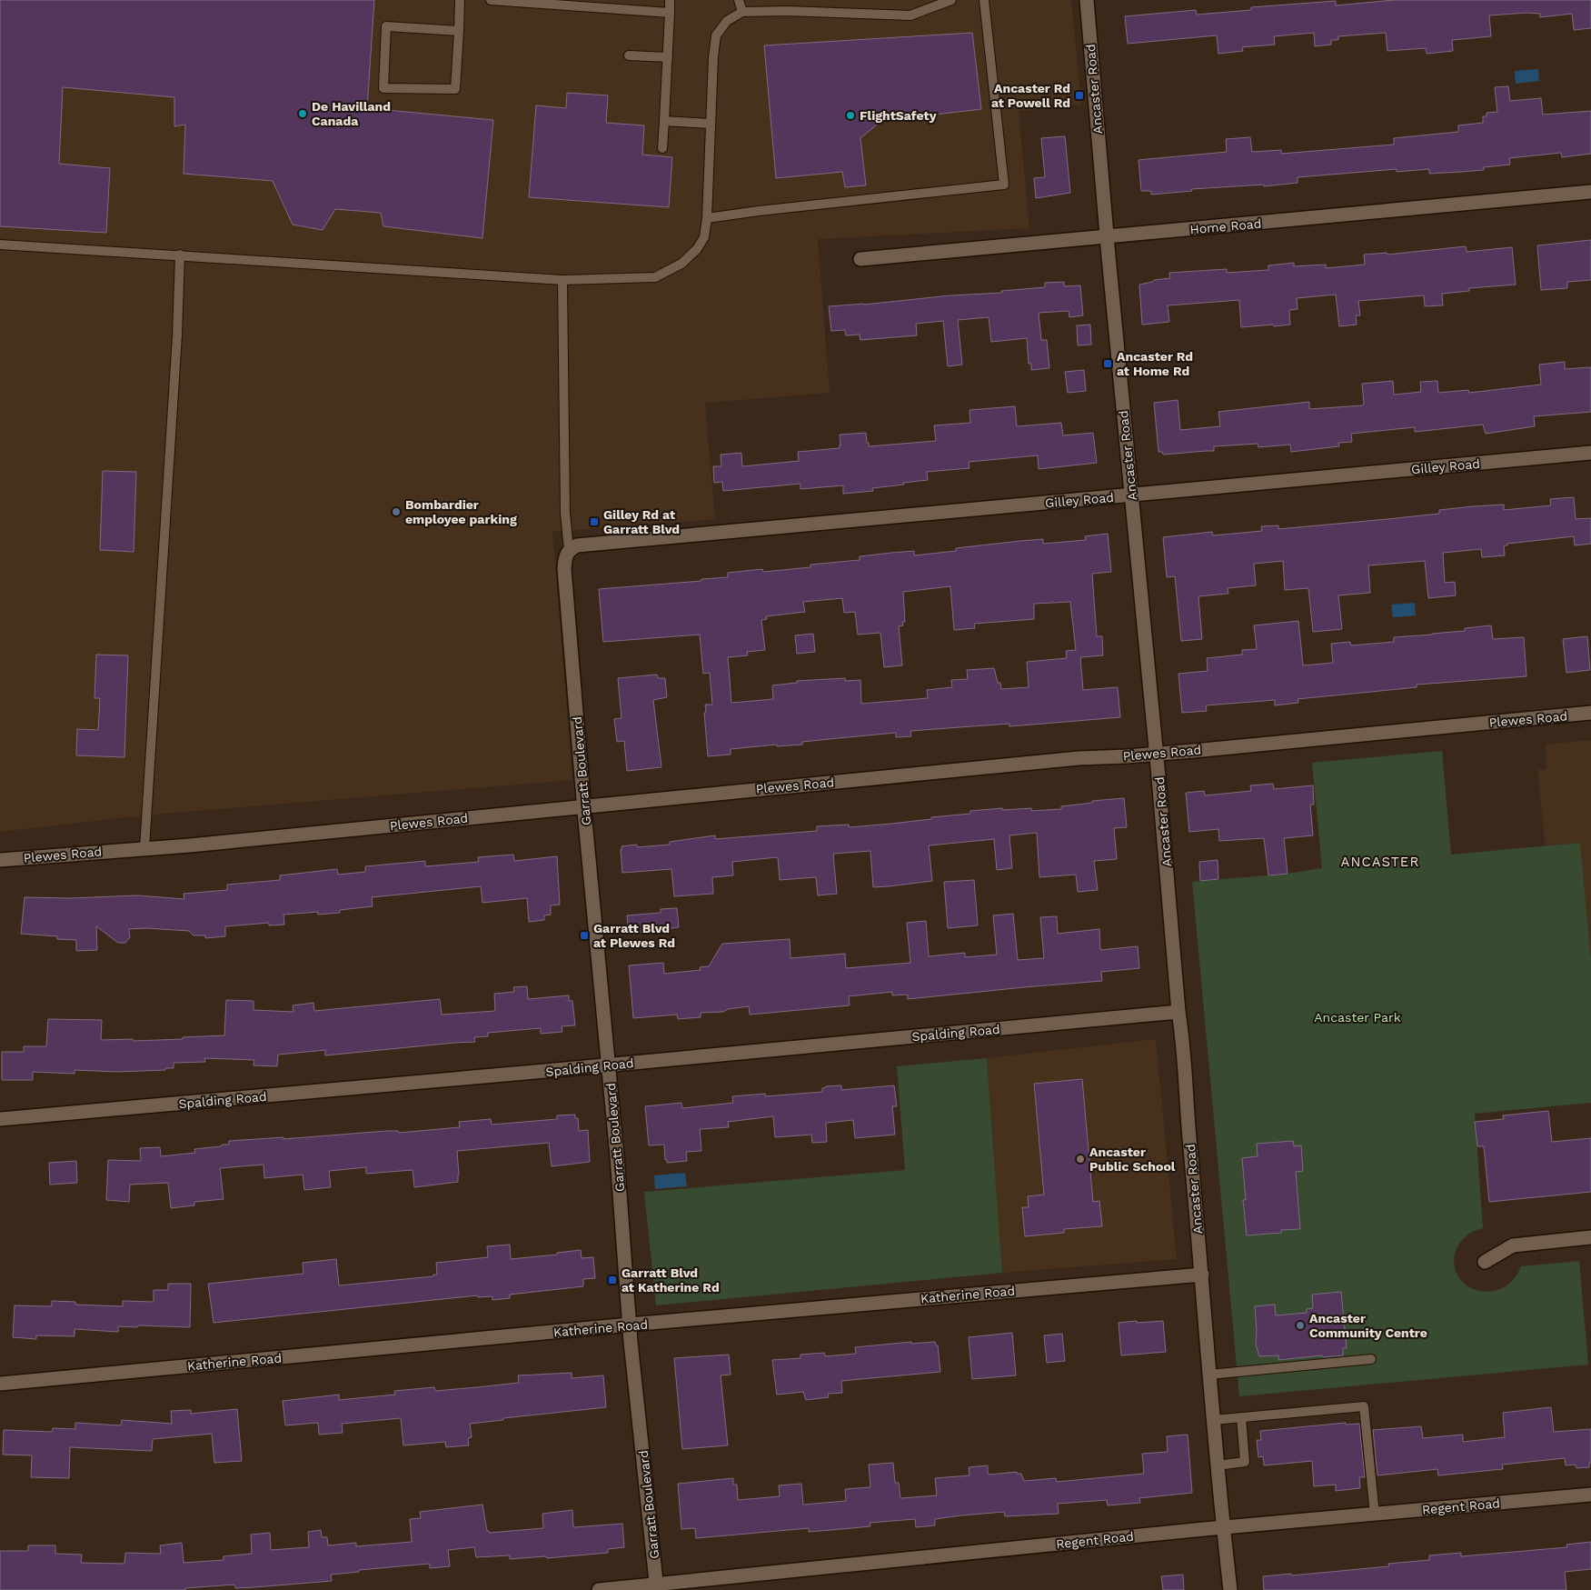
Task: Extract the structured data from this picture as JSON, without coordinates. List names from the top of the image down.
{
  "streets": {
    "street": [
      "Ancaster Road",
      "Home Road",
      "Gilley Road",
      "Plewes Road",
      "Garratt Boulevard",
      "Spalding Road",
      "Katherine Road",
      "Regent Road"
    ]
  },
  "crossings": [
    ["Ancaster Road", "Home Road"],
    ["Ancaster Road", "Gilley Road"],
    ["Ancaster Road", "Plewes Road"],
    ["Ancaster Road", "Spalding Road"],
    ["Ancaster Road", "Katherine Road"],
    ["Ancaster Road", "Regent Road"],
    ["Gilley Road", "Garratt Boulevard"],
    ["Plewes Road", "Garratt Boulevard"],
    ["Garratt Boulevard", "Spalding Road"],
    ["Garratt Boulevard", "Katherine Road"],
    ["Garratt Boulevard", "Regent Road"]
  ],
  "districts": ["ANCASTER"],
  "parks": ["Ancaster Park"],
  "places": {
    "transit": [
      "Ancaster Rd at Powell Rd",
      "Ancaster Rd at Home Rd",
      "Gilley Rd at Garratt Blvd",
      "Garratt Blvd at Plewes Rd",
      "Garratt Blvd at Katherine Rd"
    ],
    "other": [
      "De Havilland Canada",
      "FlightSafety",
      "Bombardier employee parking",
      "Ancaster Public School",
      "Ancaster Community Centre"
    ]
  }
}
